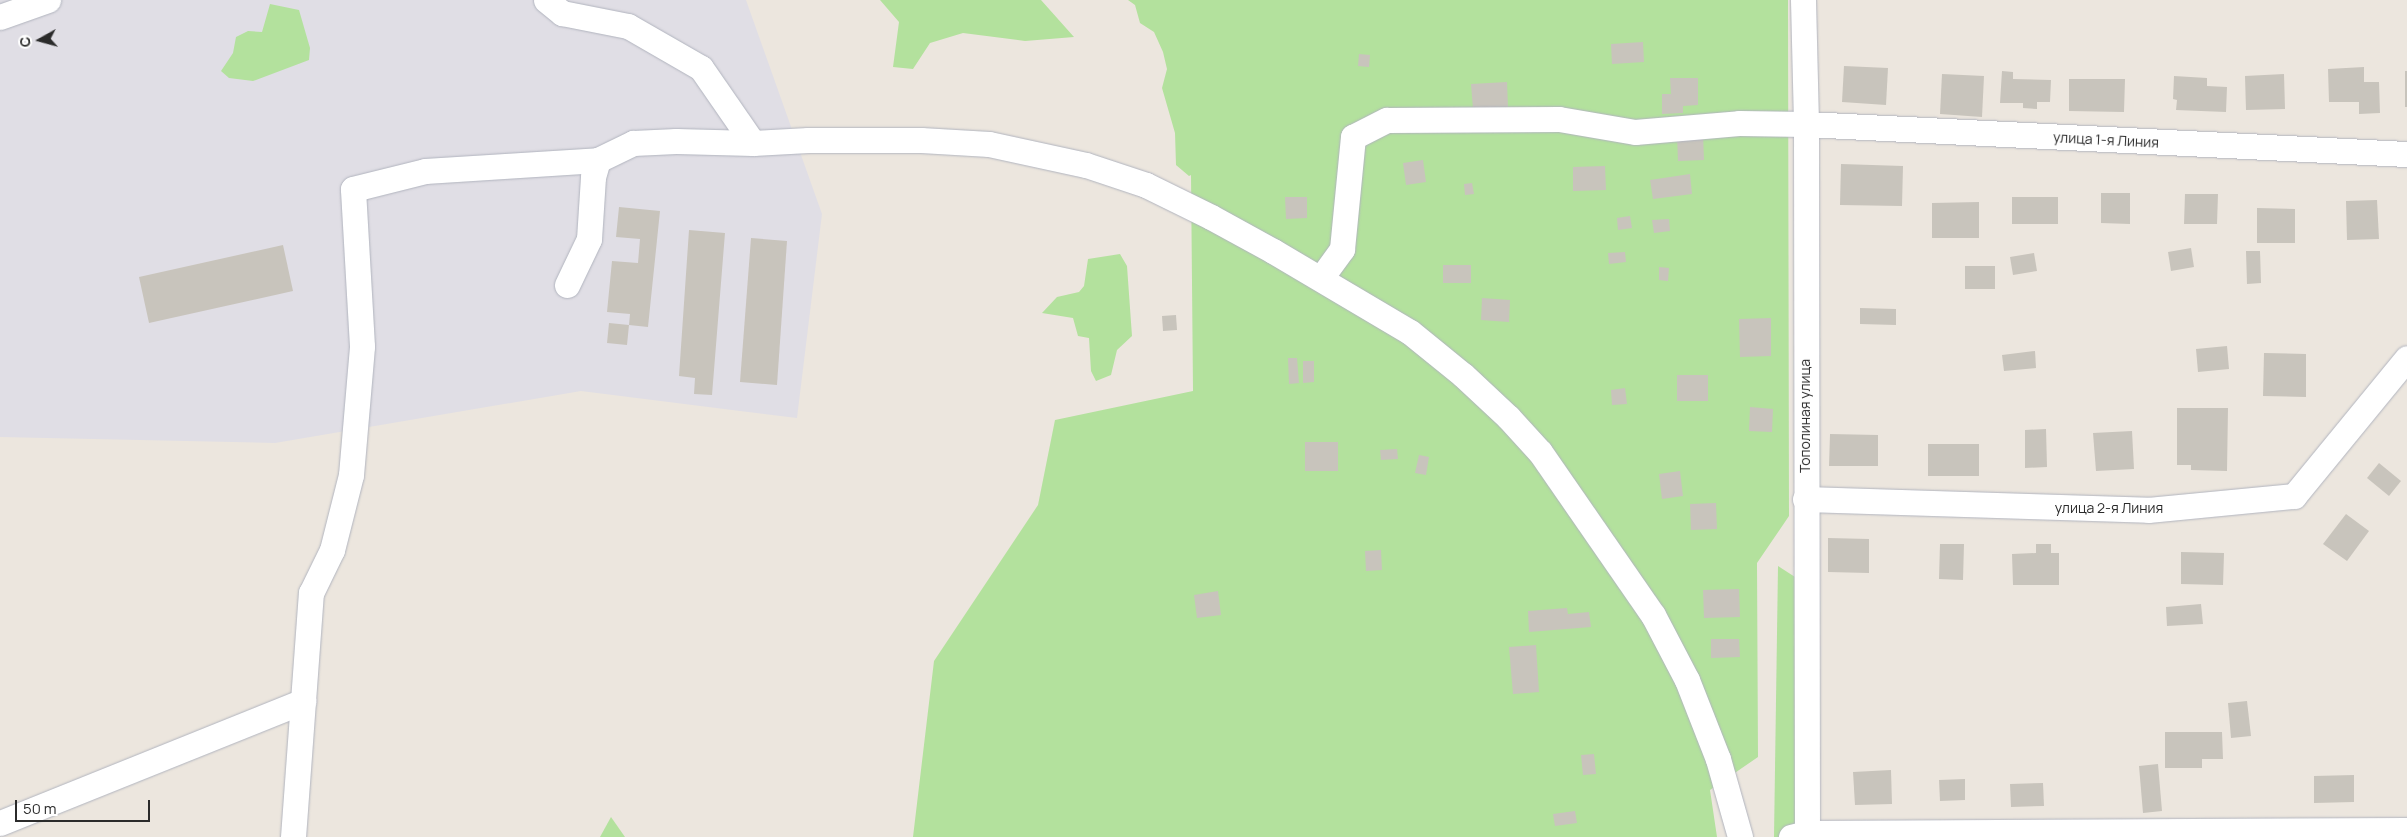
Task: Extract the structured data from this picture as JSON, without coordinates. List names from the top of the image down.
{
  "streets": {
    "street": ["улица 1-я Линия", "Тополиная улица", "улица 2-я Линия"]
  },
  "crossings": [
    ["улица 1-я Линия", "Тополиная улица"],
    ["Тополиная улица", "улица 2-я Линия"]
  ],
  "scale_bar": "50 m",
  "north": "left"
}
